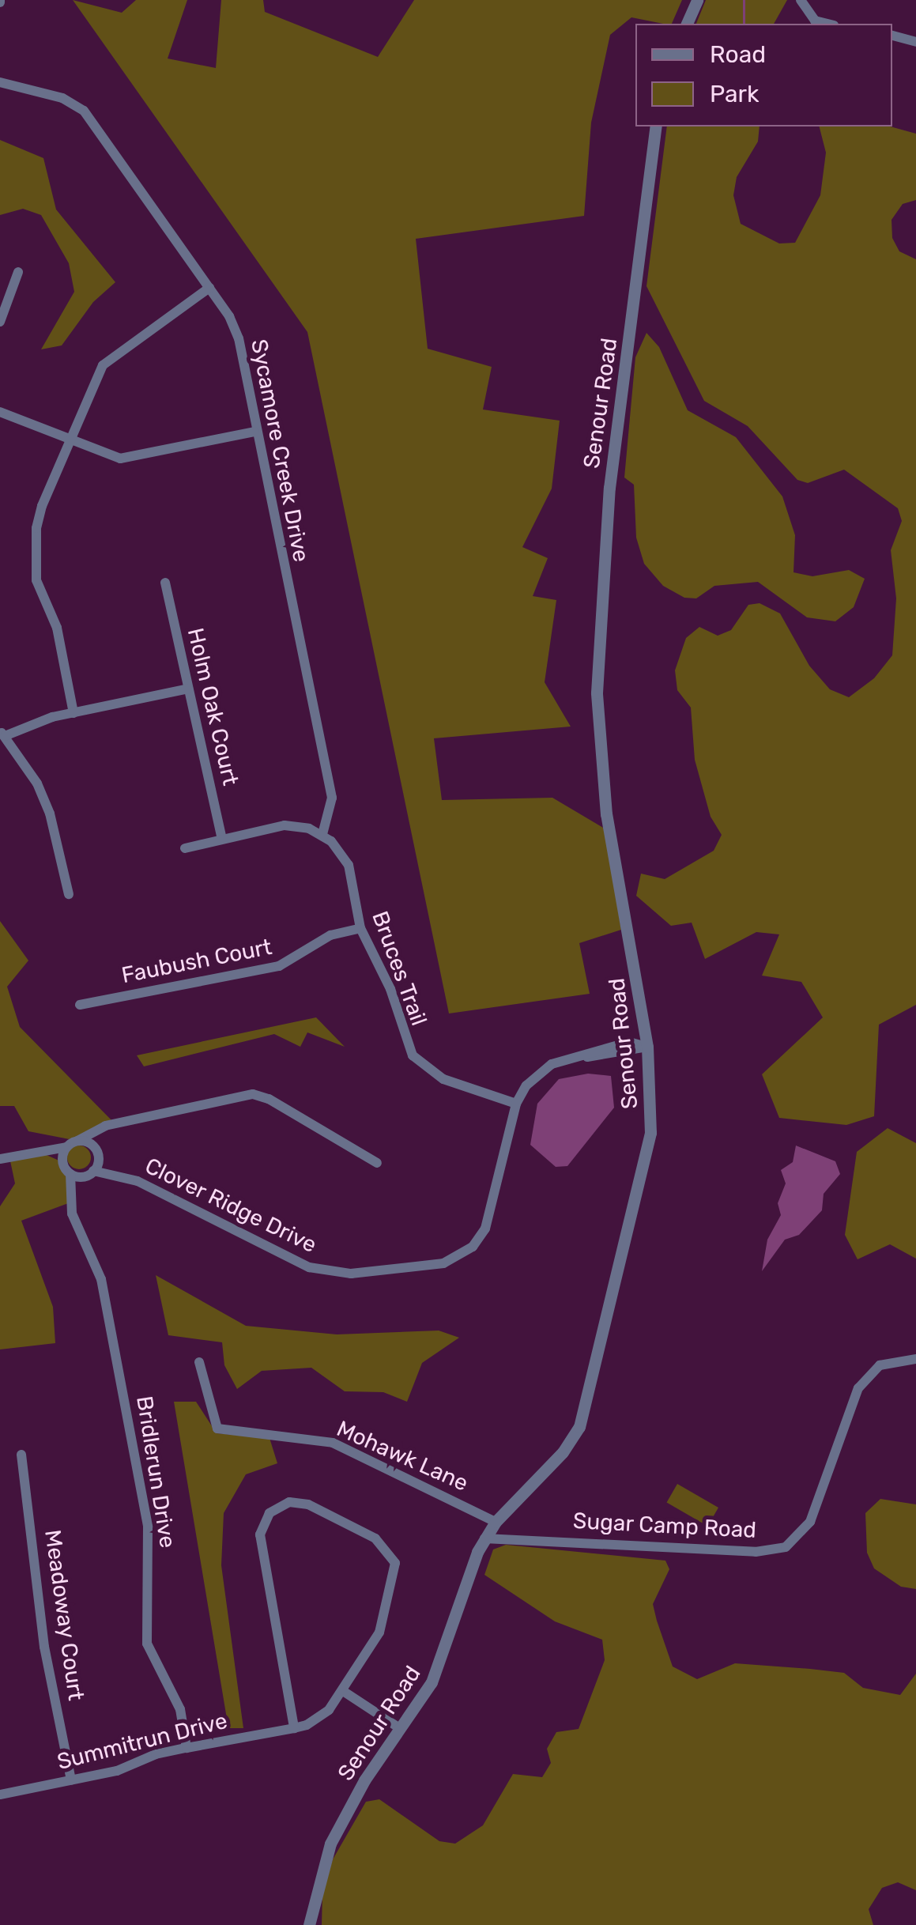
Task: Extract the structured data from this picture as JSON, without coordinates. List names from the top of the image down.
{
  "streets": {
    "street": [
      "Senour Road",
      "Sycamore Creek Drive",
      "Holm Oak Court",
      "Faubush Court",
      "Bruces Trail",
      "Clover Ridge Drive",
      "Mohawk Lane",
      "Bridlerun Drive",
      "Sugar Camp Road",
      "Meadoway Court",
      "Summitrun Drive"
    ]
  },
  "crossings": [
    ["Senour Road", "Clover Ridge Drive"],
    ["Senour Road", "Mohawk Lane"],
    ["Senour Road", "Sugar Camp Road"],
    ["Sycamore Creek Drive", "Bruces Trail"],
    ["Faubush Court", "Bruces Trail"],
    ["Bruces Trail", "Clover Ridge Drive"],
    ["Clover Ridge Drive", "Bridlerun Drive"],
    ["Bridlerun Drive", "Summitrun Drive"],
    ["Meadoway Court", "Summitrun Drive"]
  ],
  "legend": ["Road", "Park"]
}
